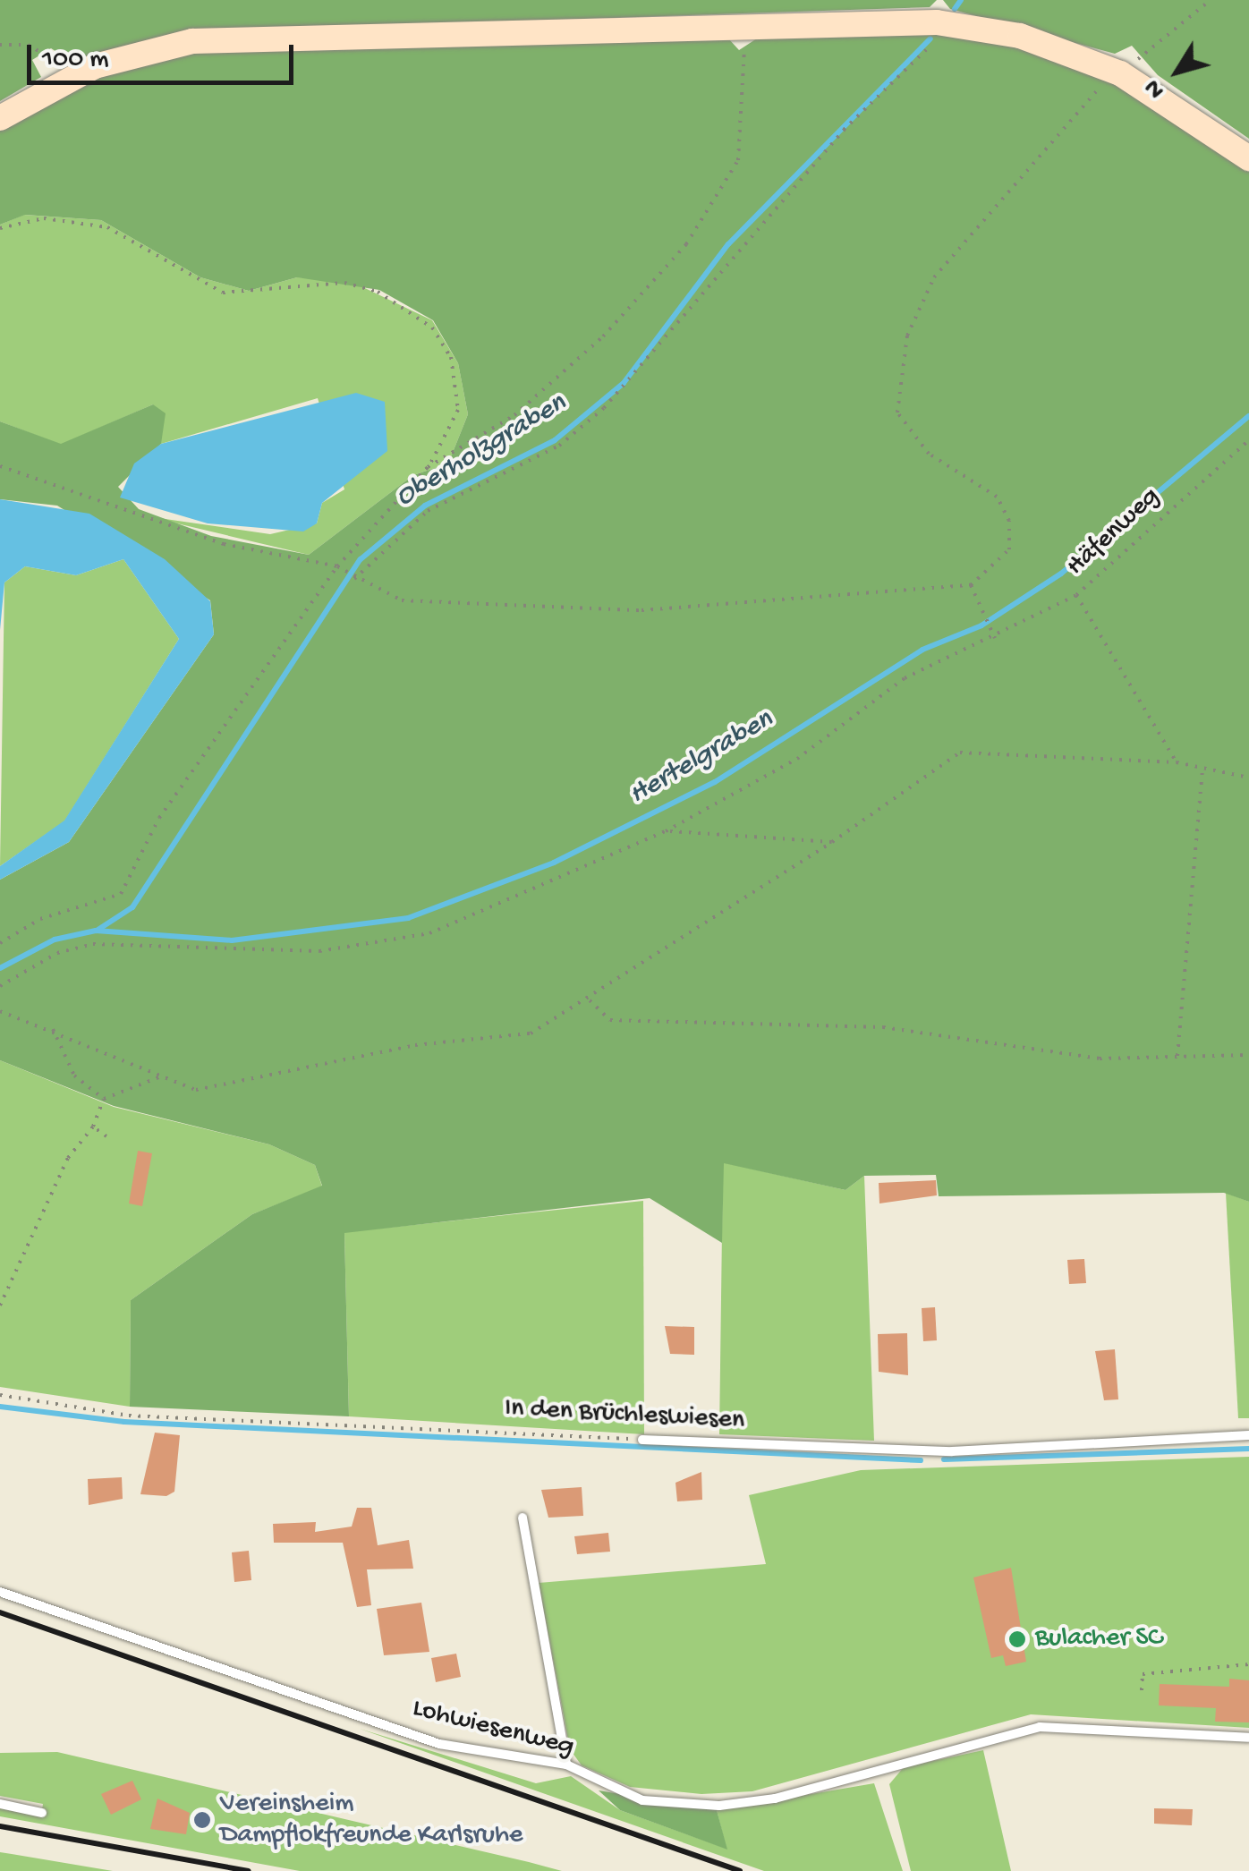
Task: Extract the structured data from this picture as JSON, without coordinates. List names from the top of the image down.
{
  "streets": {
    "lane": ["In den Brüchleswiesen", "Lohwiesenweg"],
    "path": ["Häfenweg"]
  },
  "water": ["Oberholzgraben", "Hertelgraben"],
  "places": ["Bulacher SC", "Vereinsheim Dampflokfreunde Karlsruhe"],
  "scale_bar": "100 m",
  "north": "bottom left"
}
